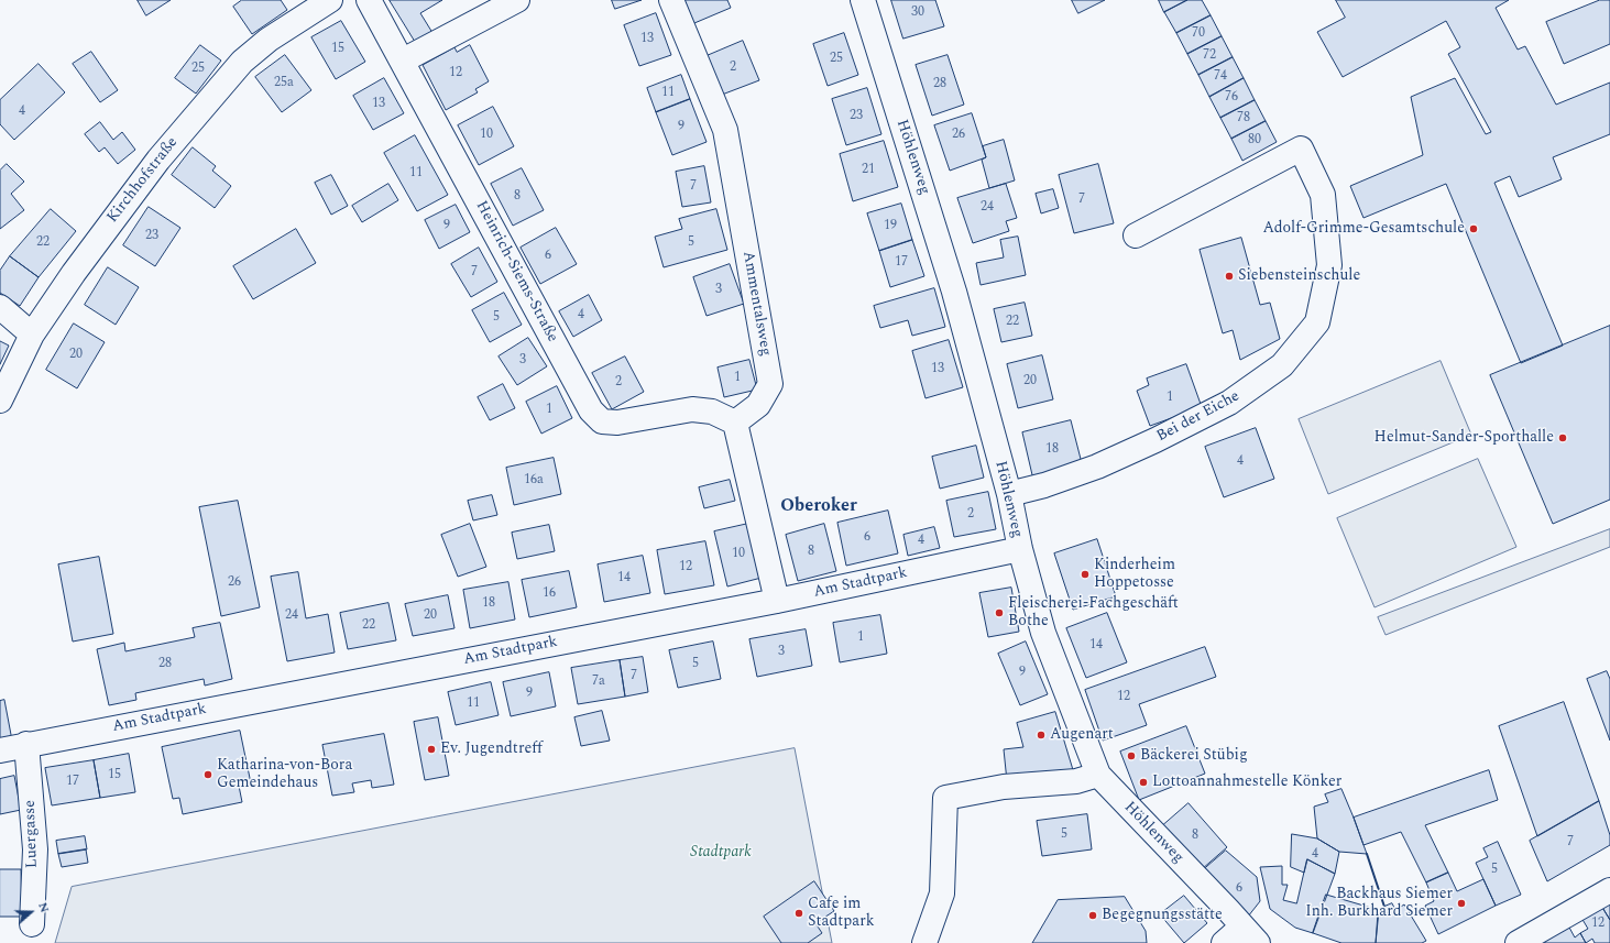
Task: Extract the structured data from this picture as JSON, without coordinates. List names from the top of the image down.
{
  "streets": {
    "street": [
      "Höhlenweg",
      "Kirchhofstraße",
      "Heinrich-Siems-Straße",
      "Ammentalsweg",
      "Bei der Eiche",
      "Am Stadtpark",
      "Luergasse"
    ]
  },
  "crossings": [
    ["Höhlenweg", "Bei der Eiche"],
    ["Höhlenweg", "Am Stadtpark"],
    ["Heinrich-Siems-Straße", "Ammentalsweg"],
    ["Am Stadtpark", "Luergasse"]
  ],
  "districts": ["Oberoker"],
  "parks": ["Stadtpark"],
  "places": [
    "Adolf-Grimme-Gesamtschule",
    "Siebensteinschule",
    "Helmut-Sander-Sporthalle",
    "Kinderheim Hoppetosse",
    "Fleischerei-Fachgeschäft Bothe",
    "Augenart",
    "Ev. Jugendtreff",
    "Bäckerei Stübig",
    "Katharina-von-Bora Gemeindehaus",
    "Lottoannahmestelle Könker",
    "Backhaus Siemer Inh. Burkhard Siemer",
    "Cafe im Stadtpark",
    "Begegnungsstätte"
  ],
  "house_numbers": [
    "30",
    "70",
    "13",
    "15",
    "72",
    "25",
    "2",
    "25",
    "12",
    "74",
    "25a",
    "28",
    "11",
    "76",
    "13",
    "4",
    "23",
    "78",
    "9",
    "10",
    "26",
    "80",
    "21",
    "11",
    "7",
    "8",
    "7",
    "24",
    "9",
    "19",
    "23",
    "22",
    "5",
    "6",
    "17",
    "7",
    "3",
    "4",
    "5",
    "22",
    "20",
    "3",
    "13",
    "1",
    "20",
    "2",
    "1",
    "1",
    "18",
    "4",
    "16a",
    "2",
    "6",
    "4",
    "8",
    "10",
    "12",
    "14",
    "26",
    "16",
    "18",
    "24",
    "20",
    "22",
    "1",
    "14",
    "3",
    "28",
    "5",
    "9",
    "7",
    "7a",
    "9",
    "12",
    "11",
    "15",
    "17",
    "5",
    "8",
    "7",
    "4",
    "5",
    "6",
    "12"
  ],
  "north": "right"
}
